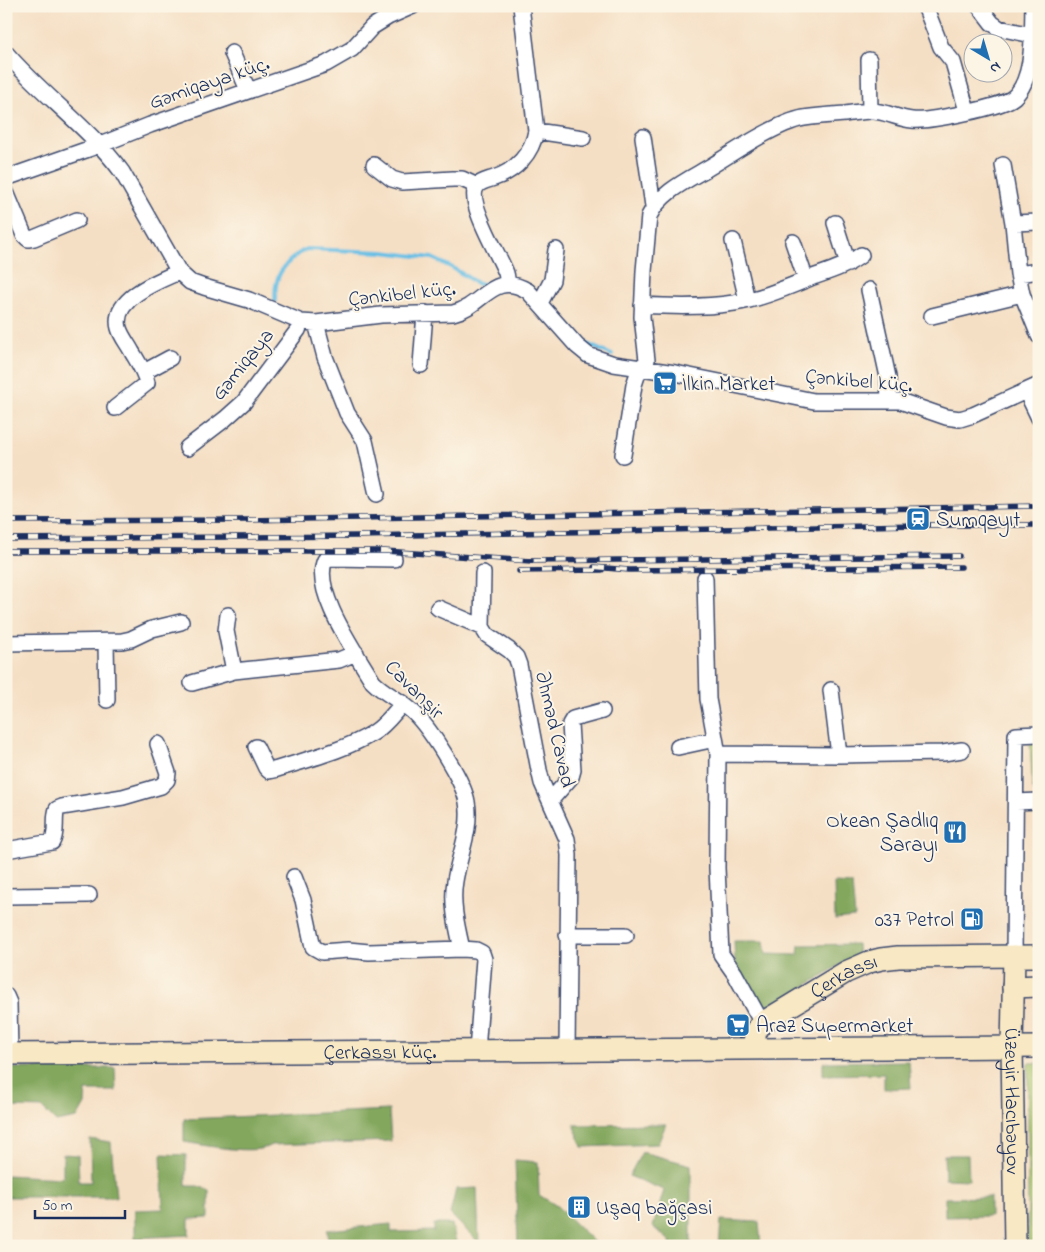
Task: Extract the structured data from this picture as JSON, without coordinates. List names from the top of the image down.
{
  "streets": {
    "street": [
      "Gəmiqaya küç.",
      "Çənkibel küç.",
      "Gəmiqaya",
      "Cavanşir",
      "Əhməd Cavad",
      "Çerkassı",
      "Çerkassı küç.",
      "Üzeyir Hacıbəyov"
    ]
  },
  "crossings": [
    ["Çənkibel küç.", "Gəmiqaya"],
    ["Əhməd Cavad", "Çerkassı küç."],
    ["Çerkassı", "Üzeyir Hacıbəyov"]
  ],
  "places": {
    "supermarket": ["İlkin Market", "Araz Supermarket"],
    "station": ["Sumqayıt"],
    "restaurant": ["Okean Şadlıq Sarayı"],
    "fuel station": ["037 Petrol"],
    "building": ["Uşaq bağçasi"]
  },
  "scale_bar": "50 m",
  "north": "bottom right"
}
